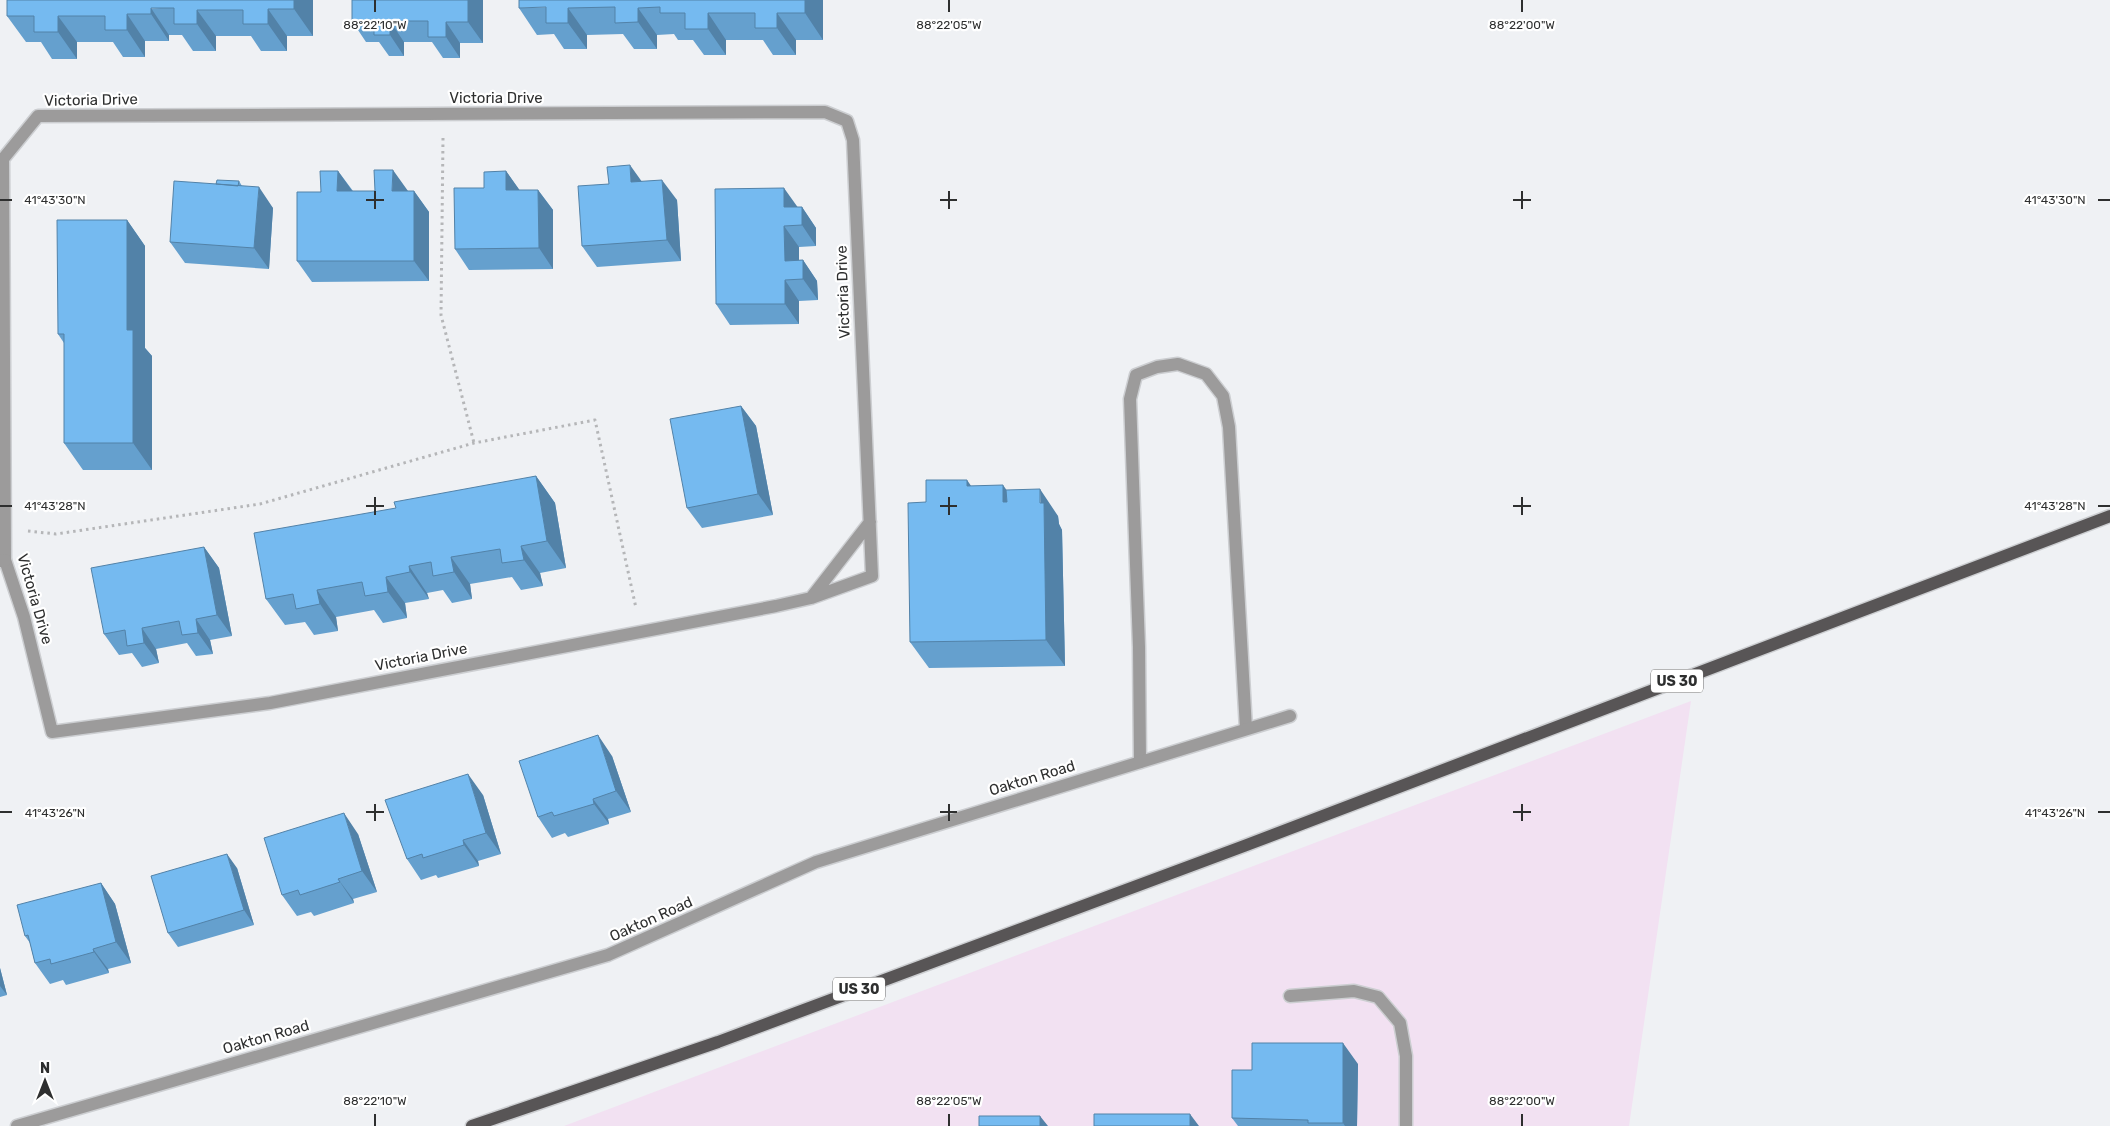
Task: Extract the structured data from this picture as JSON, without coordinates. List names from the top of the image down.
{
  "streets": {
    "main road": ["US 30"],
    "street": ["Victoria Drive", "Oakton Road"]
  },
  "north": "top",
  "coordinates": [
    "88°22'10\"W",
    "88°22'05\"W",
    "88°22'00\"W",
    "41°43'30\"N",
    "41°43'28\"N",
    "41°43'26\"N"
  ]
}
